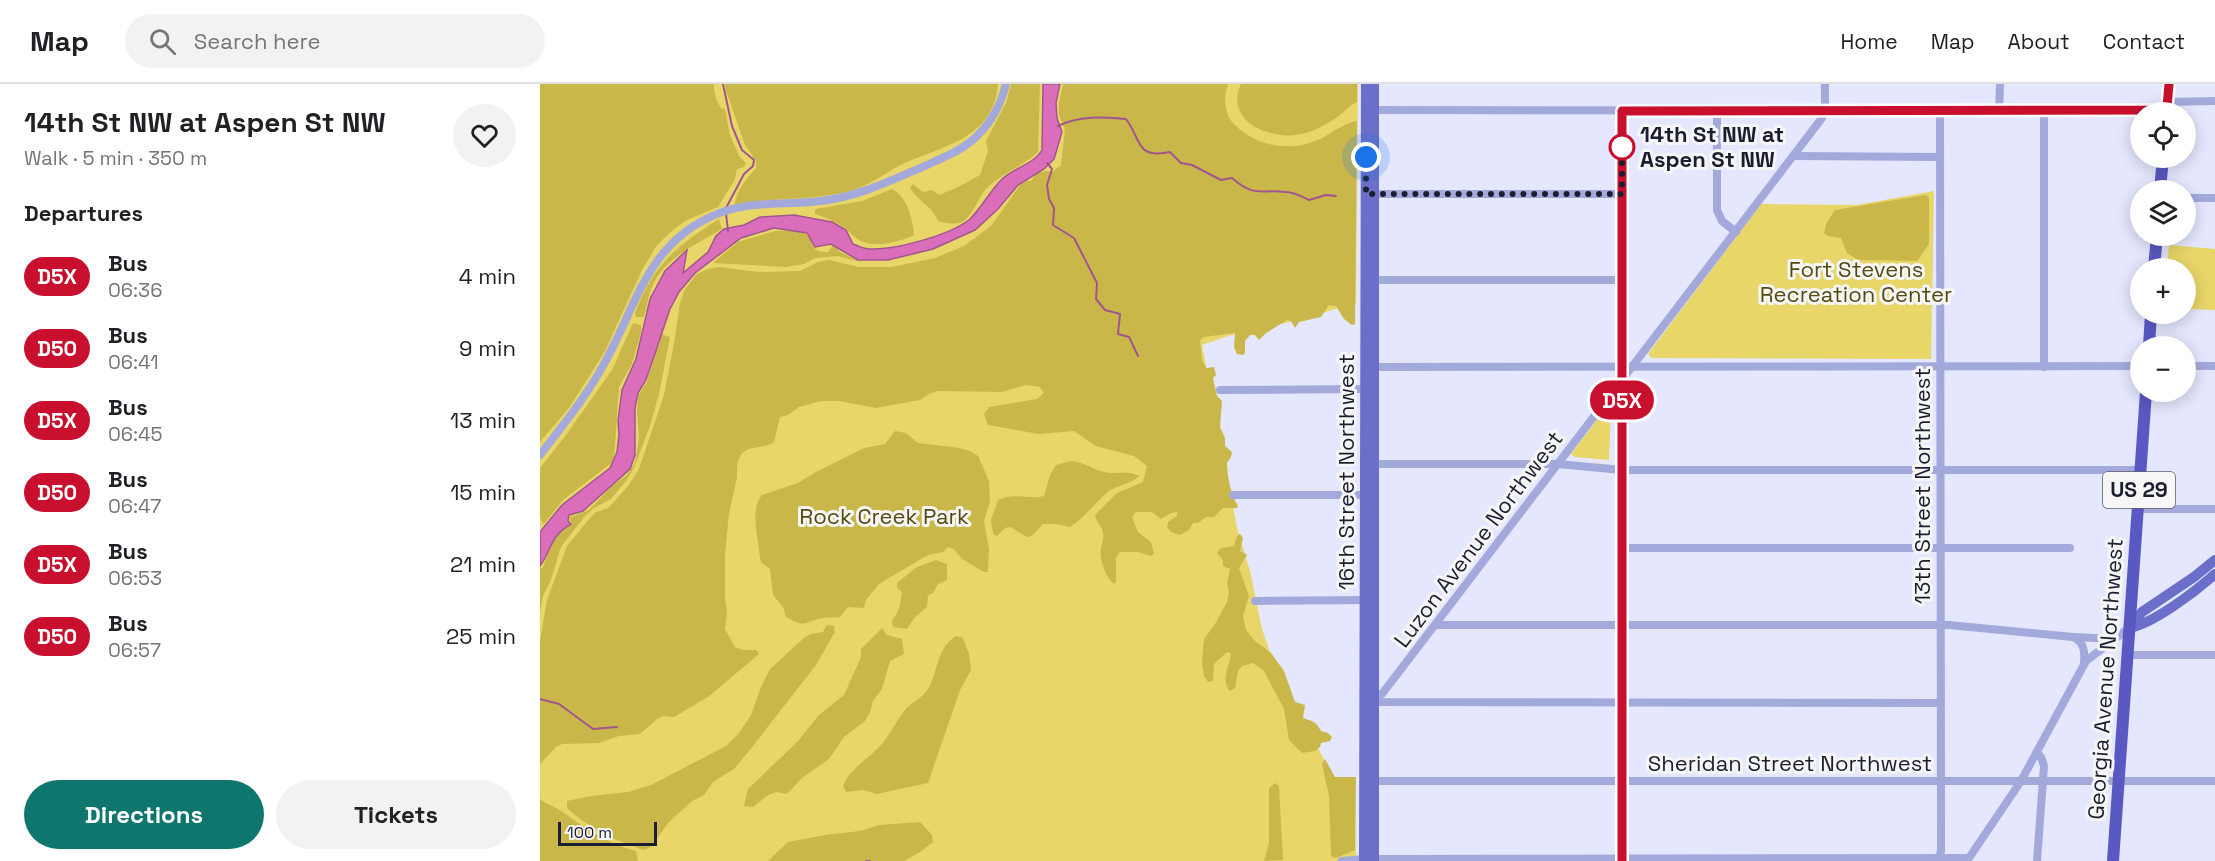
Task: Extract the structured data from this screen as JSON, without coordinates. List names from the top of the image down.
{
  "streets": {
    "highway": ["US 29", "Georgia Avenue Northwest"],
    "main road": ["16th Street Northwest"],
    "street": ["13th Street Northwest", "Luzon Avenue Northwest", "Sheridan Street Northwest"]
  },
  "crossings": [
    ["16th Street Northwest", "Luzon Avenue Northwest"],
    ["16th Street Northwest", "Sheridan Street Northwest"],
    ["13th Street Northwest", "Sheridan Street Northwest"],
    ["Georgia Avenue Northwest", "Sheridan Street Northwest"]
  ],
  "parks": ["Fort Stevens Recreation Center", "Rock Creek Park"],
  "places": ["14th St NW at Aspen St NW"],
  "lines": ["bus line D5X"],
  "scale_bar": "100 m",
  "page": {
    "header": "Map",
    "search": "Search here",
    "nav": [
      "Home",
      "Map",
      "About",
      "Contact"
    ],
    "heading": [
      ["14th St NW at Aspen St NW", "Walk · 5 min · 350 m"],
      "Departures"
    ],
    "on_map": "D5X",
    "map_buttons": ["+", "−"],
    "list": [
      {
        "mark": "D5X",
        "name": "Bus",
        "note": "06:36",
        "value": "4 min"
      },
      {
        "mark": "D50",
        "name": "Bus",
        "note": "06:41",
        "value": "9 min"
      },
      {
        "mark": "D5X",
        "name": "Bus",
        "note": "06:45",
        "value": "13 min"
      },
      {
        "mark": "D50",
        "name": "Bus",
        "note": "06:47",
        "value": "15 min"
      },
      {
        "mark": "D5X",
        "name": "Bus",
        "note": "06:53",
        "value": "21 min"
      },
      {
        "mark": "D50",
        "name": "Bus",
        "note": "06:57",
        "value": "25 min"
      }
    ],
    "buttons": ["Directions", "Tickets"],
    "scale": "100 m"
  }
}
